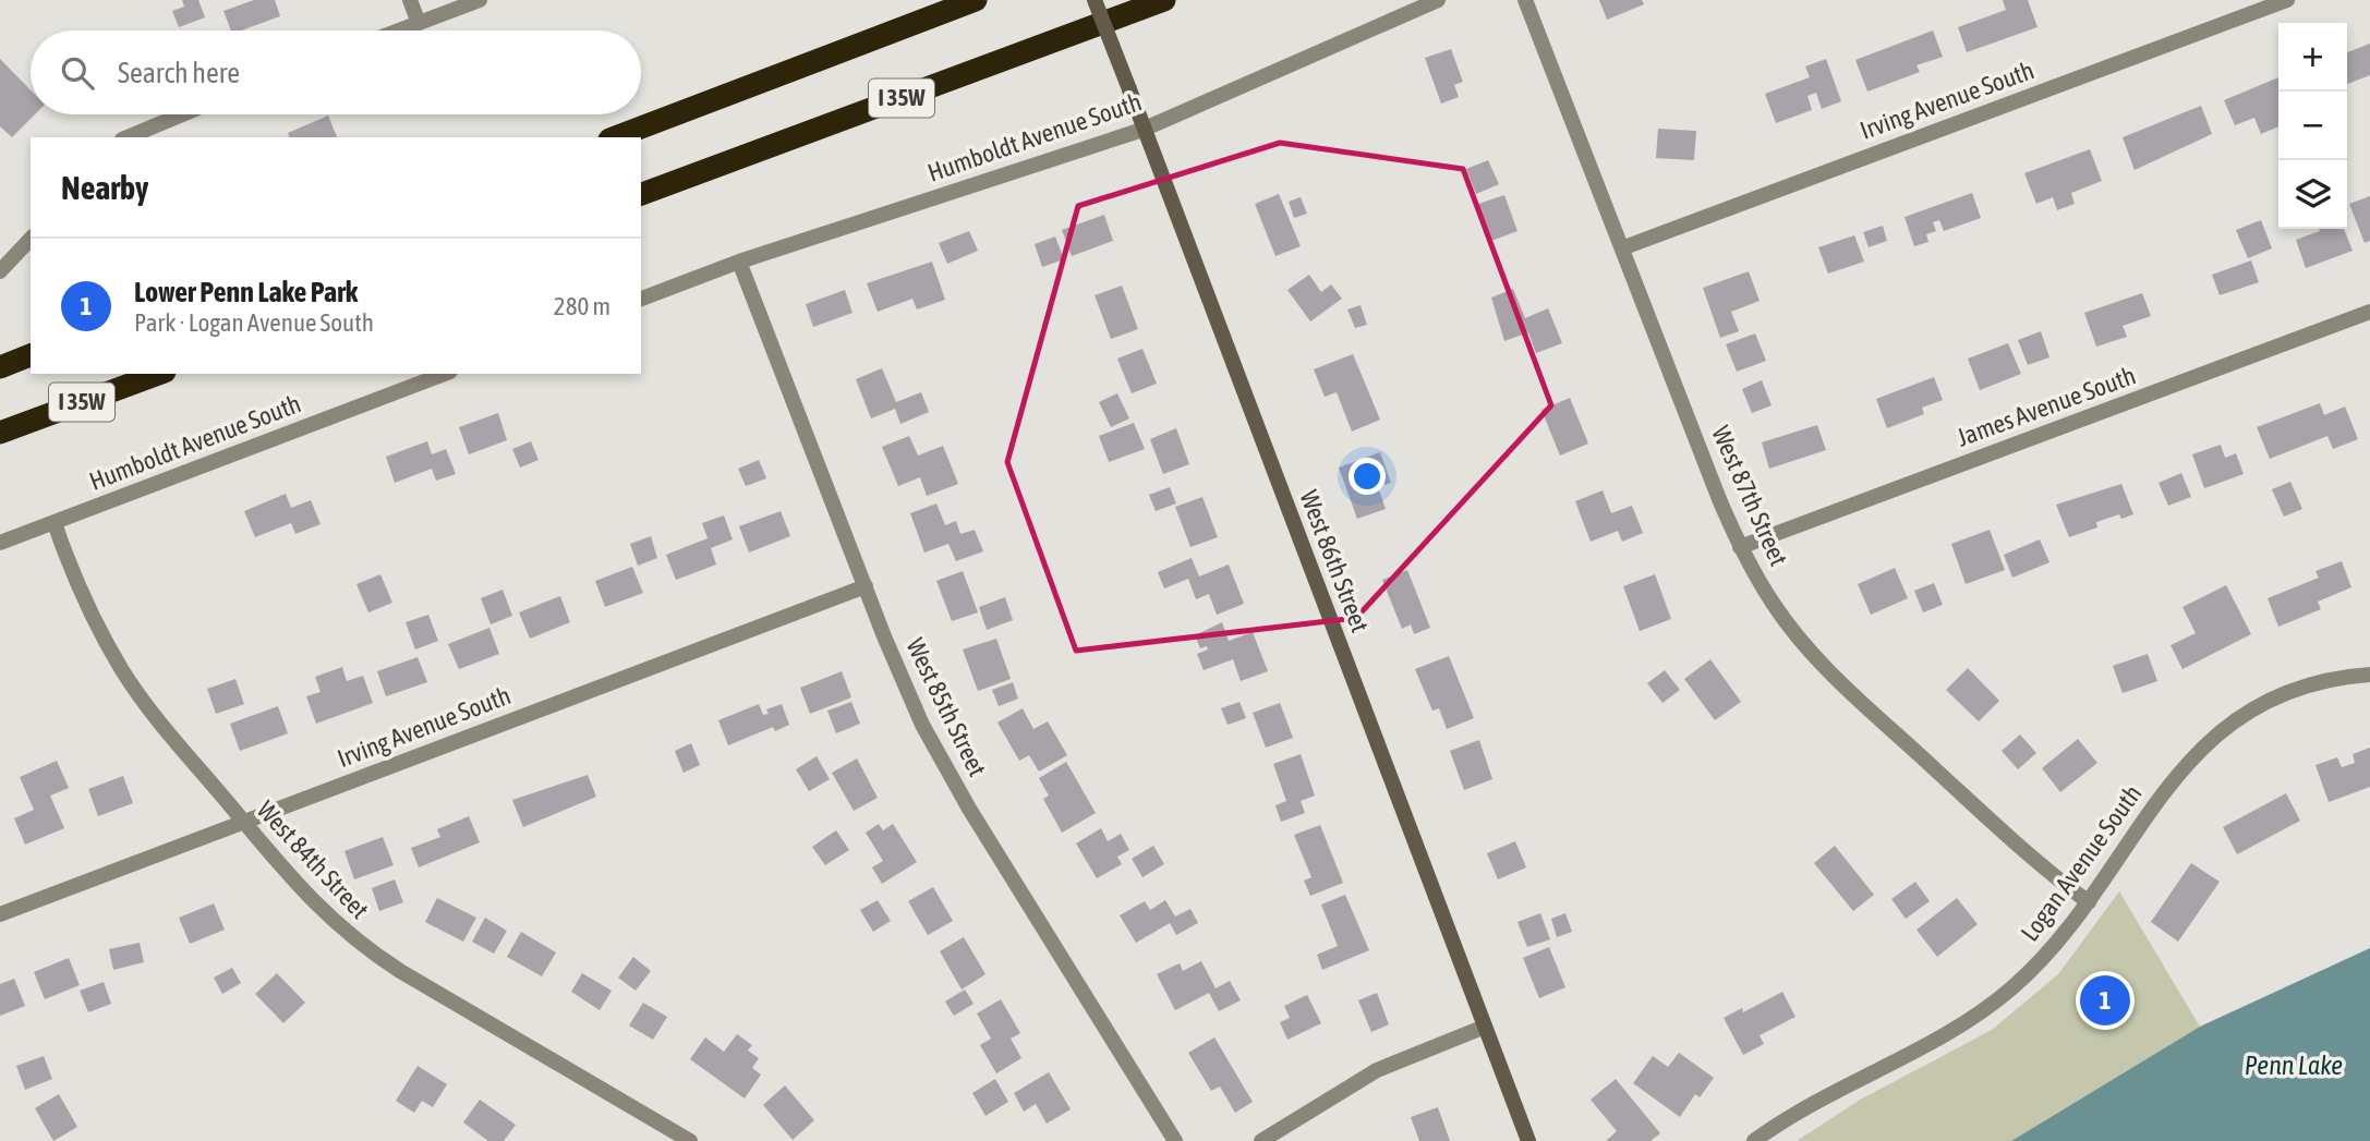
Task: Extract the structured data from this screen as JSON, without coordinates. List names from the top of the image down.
{
  "streets": {
    "highway": ["I 35W"],
    "street": [
      "Irving Avenue South",
      "Humboldt Avenue South",
      "James Avenue South",
      "West 87th Street",
      "West 86th Street",
      "West 85th Street",
      "West 84th Street",
      "Logan Avenue South"
    ]
  },
  "crossings": [
    ["Irving Avenue South", "West 87th Street"],
    ["Irving Avenue South", "West 85th Street"],
    ["Irving Avenue South", "West 84th Street"],
    ["Humboldt Avenue South", "West 86th Street"],
    ["Humboldt Avenue South", "West 85th Street"],
    ["Humboldt Avenue South", "West 84th Street"],
    ["James Avenue South", "West 87th Street"],
    ["West 87th Street", "Logan Avenue South"]
  ],
  "water": ["Penn Lake"],
  "page": {
    "map_buttons": ["+", "−"],
    "search": "Search here",
    "heading": "Nearby",
    "list": [
      {
        "mark": "1",
        "name": "Lower Penn Lake Park",
        "note": "Park · Logan Avenue South",
        "value": "280 m"
      }
    ],
    "pins": "1"
  }
}
